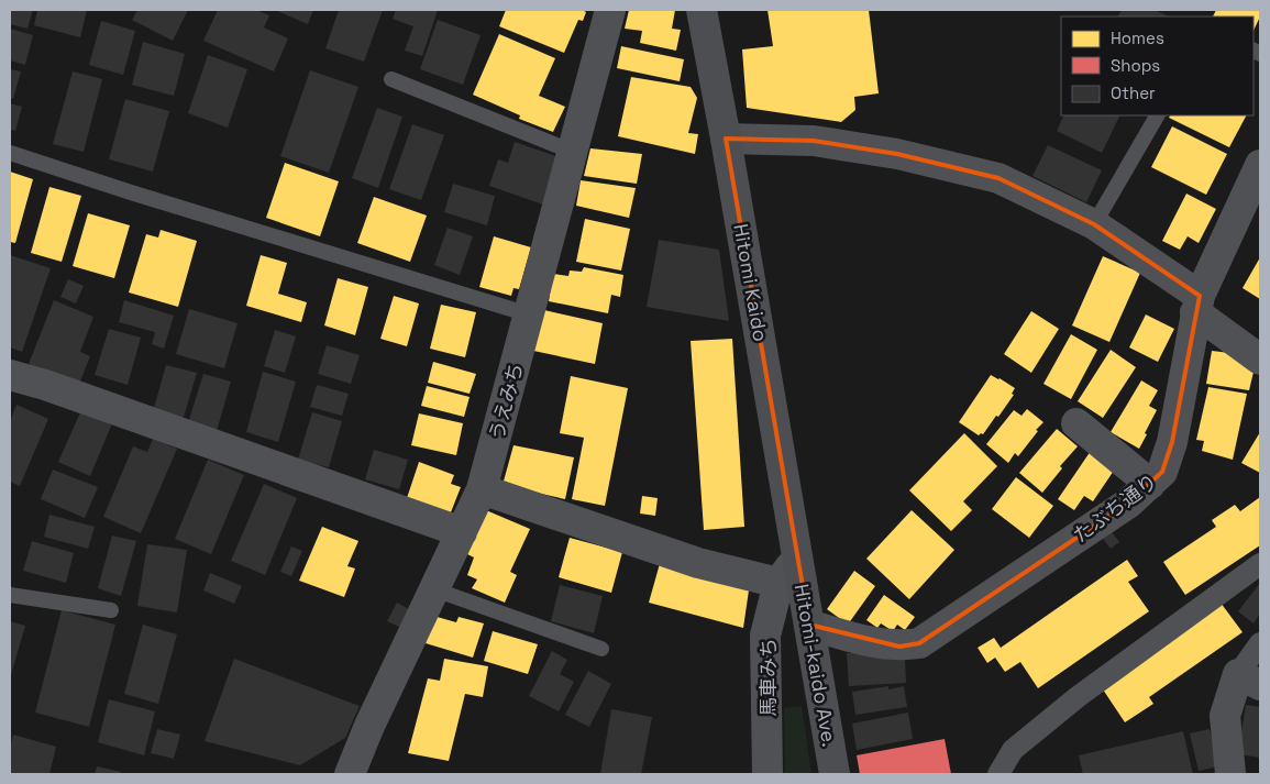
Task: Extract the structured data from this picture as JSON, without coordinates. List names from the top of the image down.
{
  "streets": {
    "main road": ["Hitomi Kaido", "Hitomi-kaido Ave."],
    "street": ["うえみち", "たぶち通り", "馬車みち"]
  },
  "crossings": [
    ["Hitomi Kaido", "Hitomi-kaido Ave."],
    ["Hitomi Kaido", "馬車みち"],
    ["たぶち通り", "Hitomi-kaido Ave."],
    ["Hitomi-kaido Ave.", "馬車みち"]
  ],
  "legend": ["Homes", "Shops", "Other"]
}
